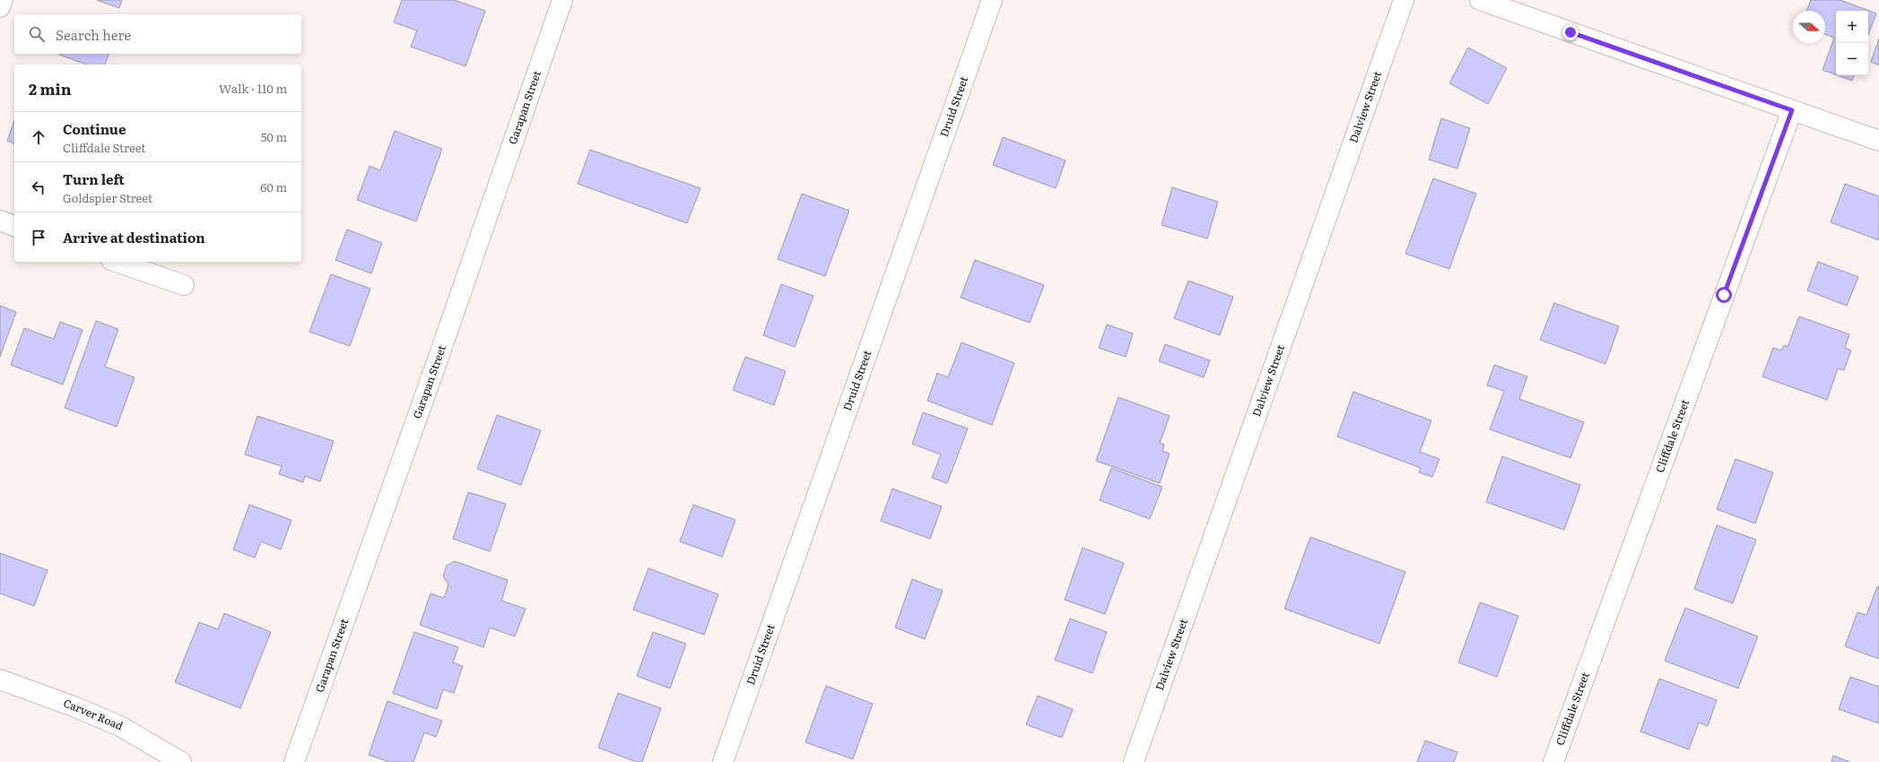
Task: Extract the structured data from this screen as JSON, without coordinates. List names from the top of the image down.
{
  "streets": {
    "street": [
      "Druid Street",
      "Garapan Street",
      "Dalview Street",
      "Cliffdale Street",
      "Carver Road"
    ]
  },
  "north": "right",
  "page": {
    "map_buttons": ["+", "−"],
    "search": "Search here",
    "heading": ["2 min", "Walk · 110 m"],
    "list": [
      ["Continue", "Cliffdale Street", "50 m"],
      ["Turn left", "Goldspier Street", "60 m"],
      "Arrive at destination"
    ]
  }
}
